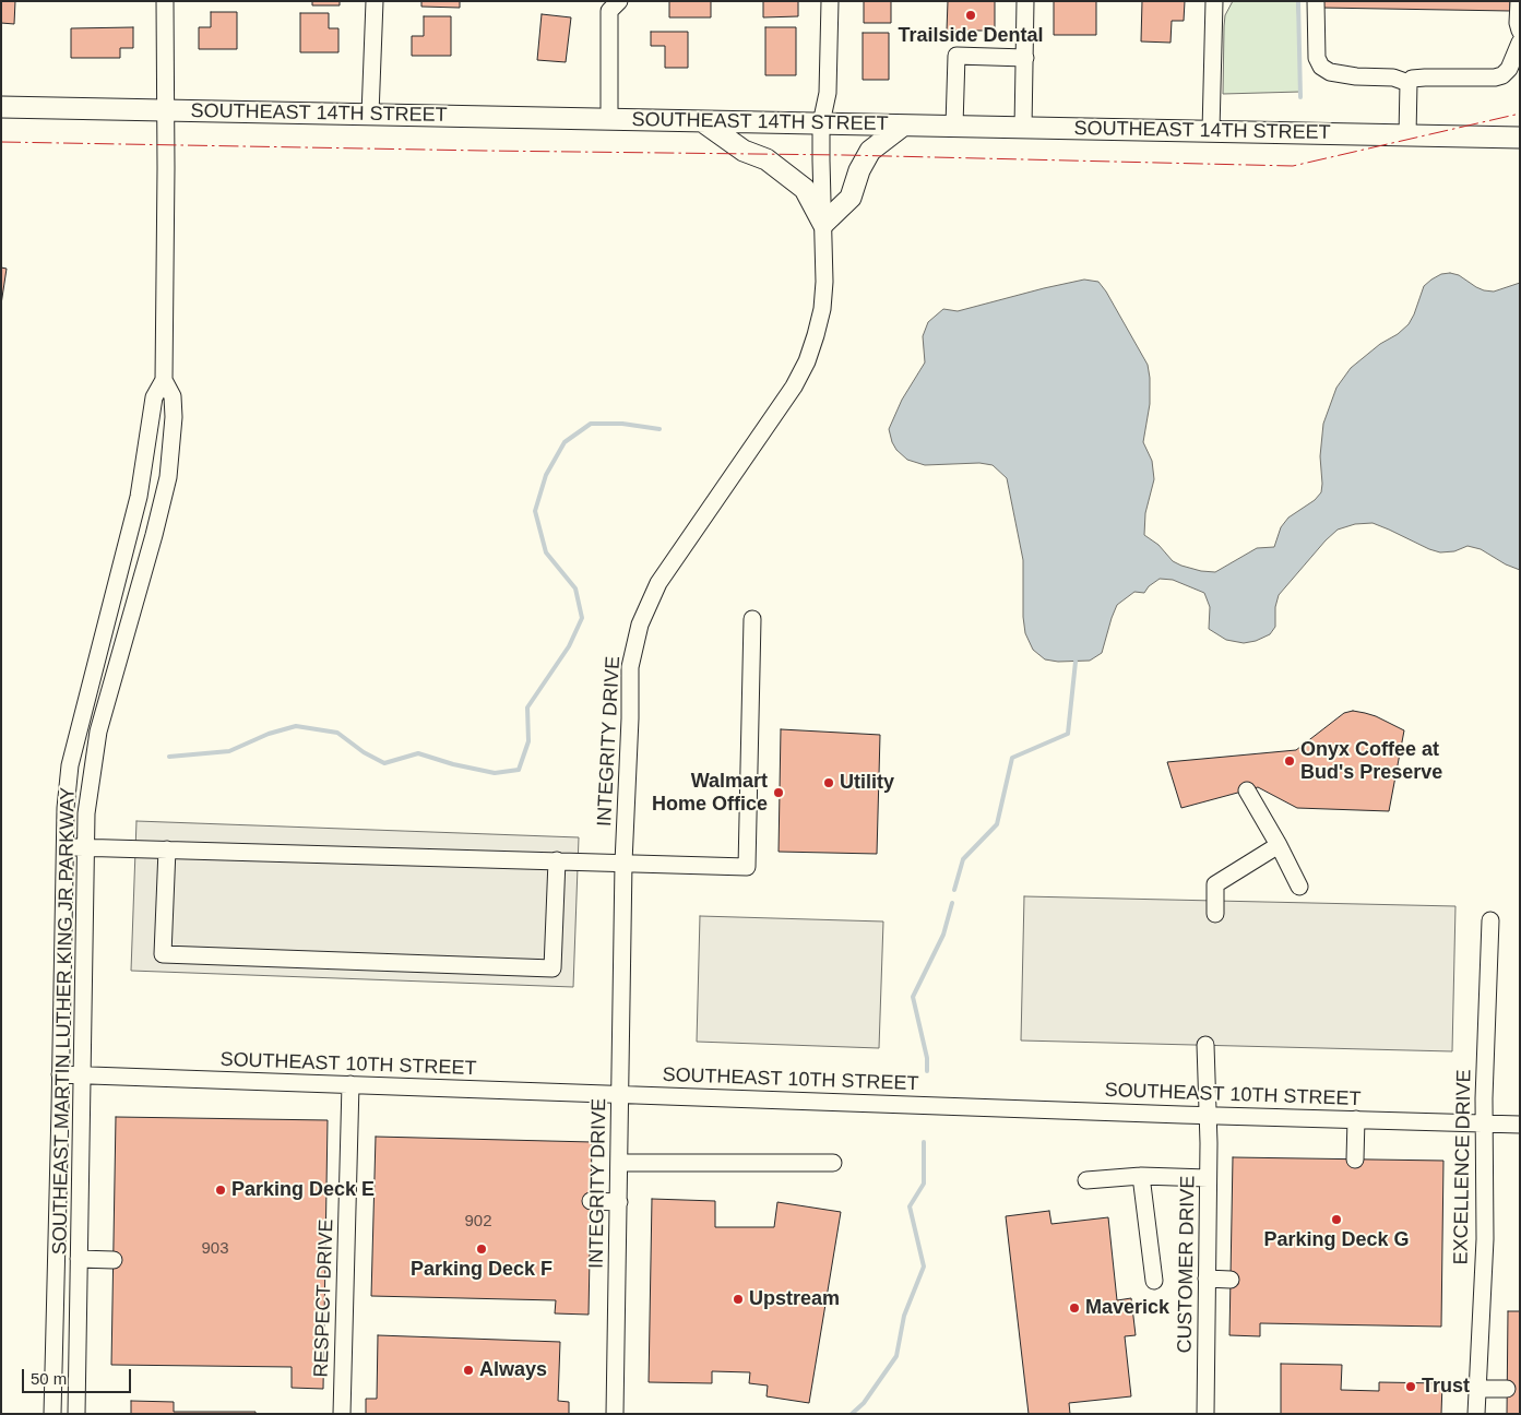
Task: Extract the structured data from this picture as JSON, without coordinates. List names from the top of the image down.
{
  "streets": {
    "main road": ["SOUTHEAST 14TH STREET"],
    "street": [
      "INTEGRITY DRIVE",
      "SOUTHEAST MARTIN LUTHER KING JR PARKWAY",
      "SOUTHEAST 10TH STREET",
      "EXCELLENCE DRIVE",
      "CUSTOMER DRIVE",
      "RESPECT DRIVE"
    ]
  },
  "crossings": [
    ["SOUTHEAST 14TH STREET", "INTEGRITY DRIVE"],
    ["SOUTHEAST 14TH STREET", "SOUTHEAST MARTIN LUTHER KING JR PARKWAY"],
    ["INTEGRITY DRIVE", "SOUTHEAST 10TH STREET"],
    ["SOUTHEAST MARTIN LUTHER KING JR PARKWAY", "SOUTHEAST 10TH STREET"],
    ["SOUTHEAST 10TH STREET", "EXCELLENCE DRIVE"],
    ["SOUTHEAST 10TH STREET", "CUSTOMER DRIVE"],
    ["SOUTHEAST 10TH STREET", "RESPECT DRIVE"]
  ],
  "places": [
    "Trailside Dental",
    "Onyx Coffee at Bud's Preserve",
    "Utility",
    "Walmart Home Office",
    "Parking Deck E",
    "Parking Deck G",
    "Parking Deck F",
    "Upstream",
    "Maverick",
    "Always",
    "Trust"
  ],
  "house_numbers": ["902", "903"],
  "scale_bar": "50 m"
}
